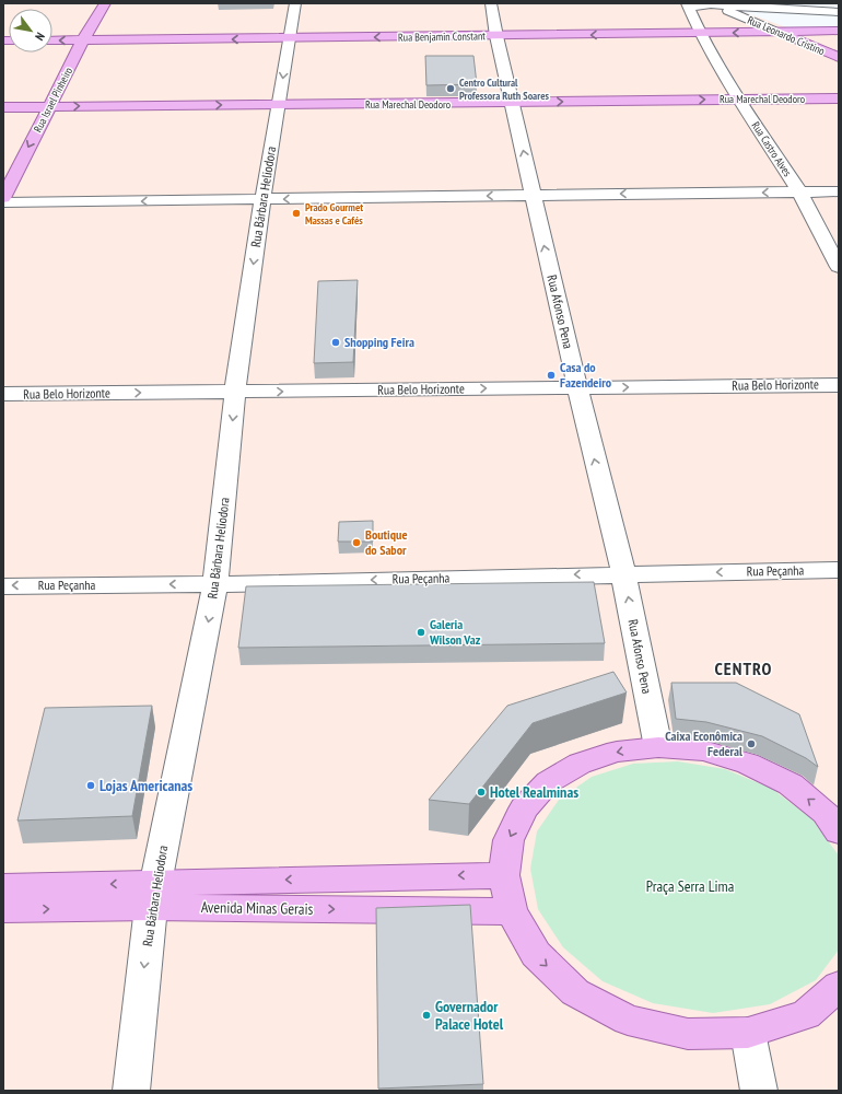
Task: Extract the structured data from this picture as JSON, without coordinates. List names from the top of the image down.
{
  "streets": {
    "main road": [
      "Rua Leonardo Cristino",
      "Rua Benjamin Constant",
      "Rua Marechal Deodoro",
      "Rua Israel Pinheiro",
      "Avenida Minas Gerais"
    ],
    "street": [
      "Rua Castro Alves",
      "Rua Bárbara Heliodora",
      "Rua Afonso Pena",
      "Rua Belo Horizonte",
      "Rua Peçanha"
    ]
  },
  "crossings": [
    ["Rua Leonardo Cristino", "Rua Benjamin Constant"],
    ["Rua Leonardo Cristino", "Rua Castro Alves"],
    ["Rua Benjamin Constant", "Rua Israel Pinheiro"],
    ["Rua Benjamin Constant", "Rua Castro Alves"],
    ["Rua Benjamin Constant", "Rua Bárbara Heliodora"],
    ["Rua Benjamin Constant", "Rua Afonso Pena"],
    ["Rua Marechal Deodoro", "Rua Israel Pinheiro"],
    ["Rua Marechal Deodoro", "Rua Castro Alves"],
    ["Rua Marechal Deodoro", "Rua Bárbara Heliodora"],
    ["Rua Marechal Deodoro", "Rua Afonso Pena"],
    ["Rua Bárbara Heliodora", "Rua Belo Horizonte"],
    ["Rua Bárbara Heliodora", "Rua Peçanha"],
    ["Rua Bárbara Heliodora", "Avenida Minas Gerais"],
    ["Rua Afonso Pena", "Rua Belo Horizonte"],
    ["Rua Afonso Pena", "Rua Peçanha"]
  ],
  "one_way": [
    "Rua Benjamin Constant",
    "Rua Marechal Deodoro",
    "Rua Israel Pinheiro",
    "Rua Bárbara Heliodora",
    "Rua Afonso Pena",
    "Rua Peçanha"
  ],
  "districts": ["CENTRO"],
  "parks": ["Praça Serra Lima"],
  "places": [
    "Centro Cultural Professora Ruth Soares",
    "Prado Gourmet Massas e Cafés",
    "Shopping Feira",
    "Casa do Fazendeiro",
    "Boutique do Sabor",
    "Galeria Wilson Vaz",
    "Caixa Econômica Federal",
    "Lojas Americanas",
    "Hotel Realminas",
    "Governador Palace Hotel"
  ],
  "north": "bottom right"
}
